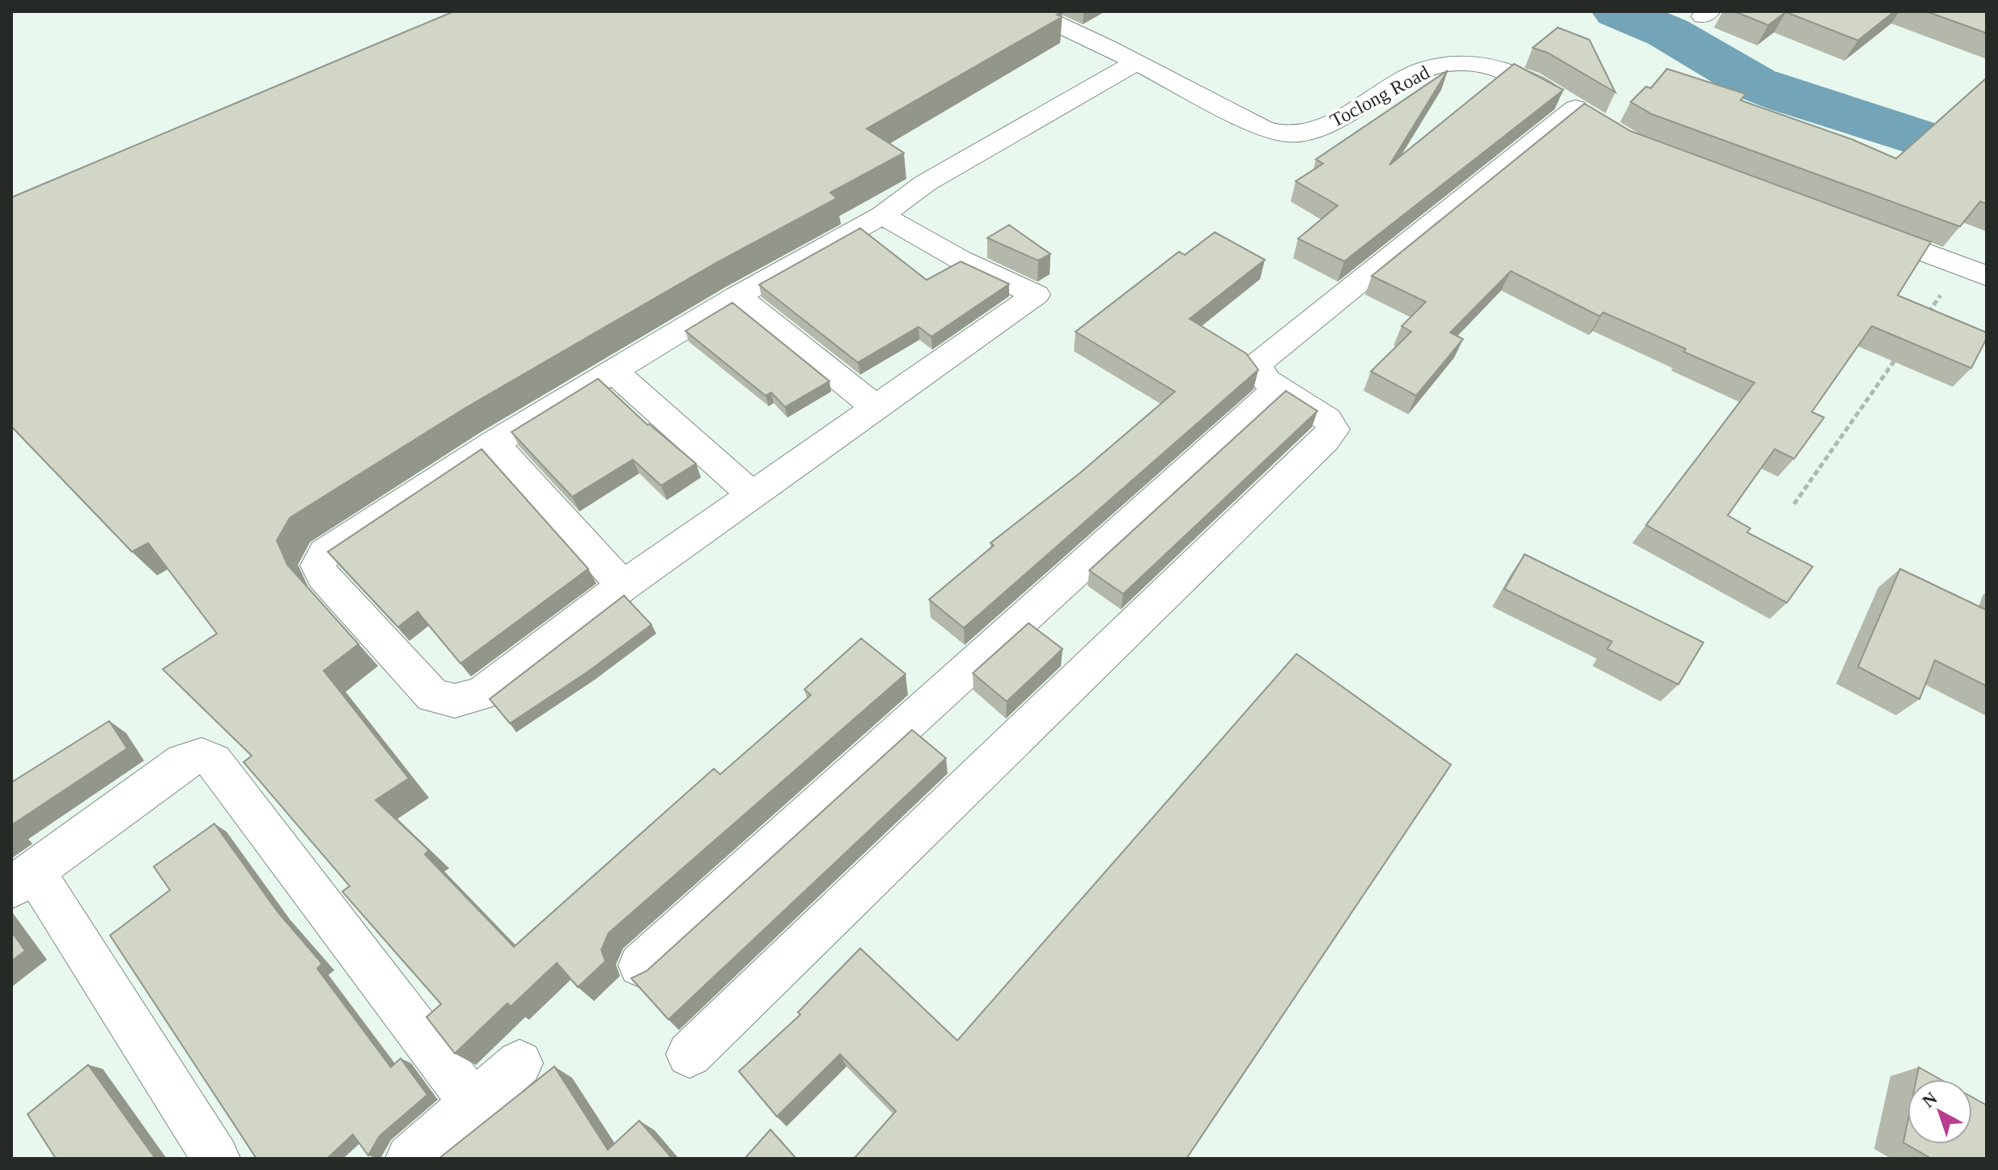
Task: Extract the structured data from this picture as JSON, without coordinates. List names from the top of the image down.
{
  "streets": {
    "street": ["Toclong Road"]
  },
  "north": "top left"
}
